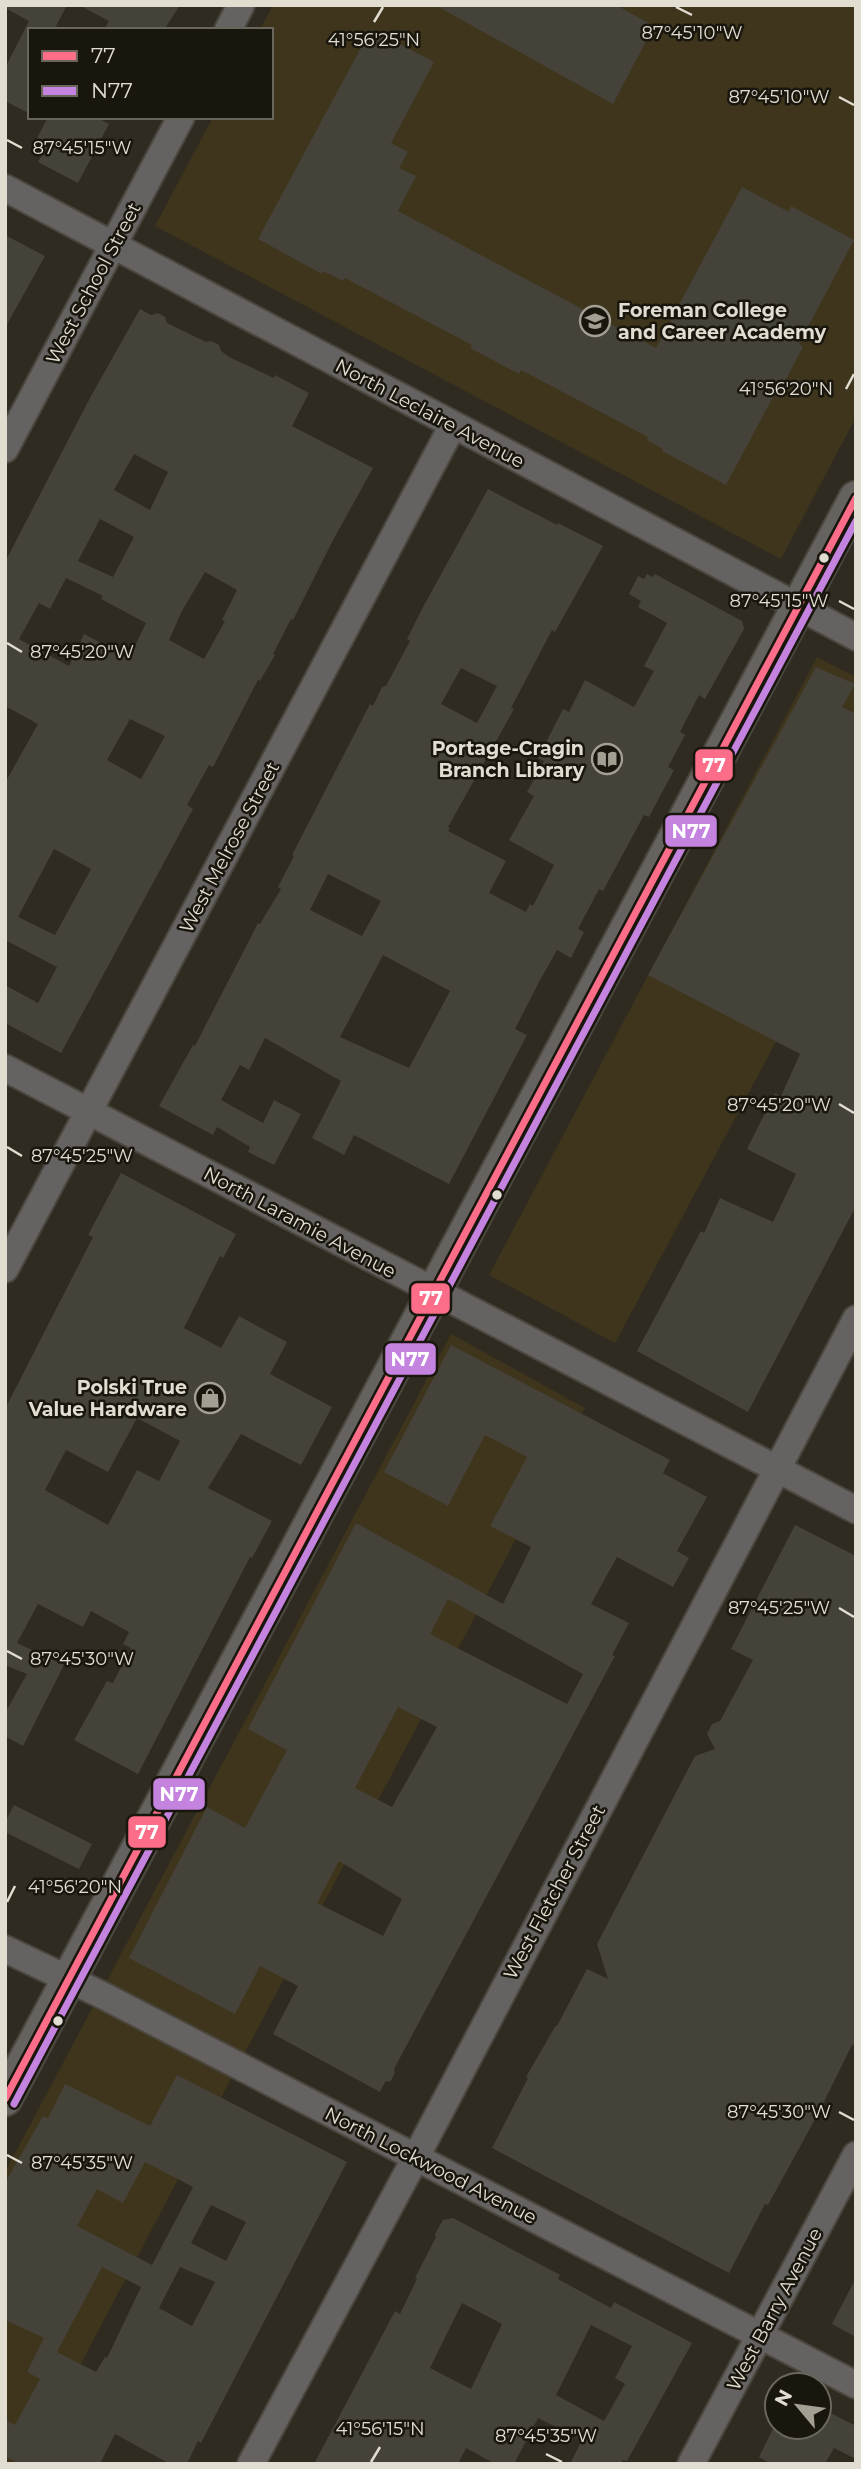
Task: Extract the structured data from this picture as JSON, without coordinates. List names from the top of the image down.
{
  "streets": {
    "street": [
      "West School Street",
      "North Leclaire Avenue",
      "West Melrose Street",
      "North Laramie Avenue",
      "West Fletcher Street",
      "North Lockwood Avenue",
      "West Barry Avenue"
    ]
  },
  "crossings": [
    ["West School Street", "North Leclaire Avenue"],
    ["North Leclaire Avenue", "West Melrose Street"],
    ["West Melrose Street", "North Laramie Avenue"],
    ["North Laramie Avenue", "West Fletcher Street"],
    ["West Fletcher Street", "North Lockwood Avenue"],
    ["North Lockwood Avenue", "West Barry Avenue"]
  ],
  "places": {
    "school or university": ["Foreman College and Career Academy"],
    "library": ["Portage-Cragin Branch Library"],
    "shop": ["Polski True Value Hardware"]
  },
  "lines": ["transit line 77", "transit line N77"],
  "legend": ["77", "N77"],
  "north": "top left",
  "coordinates": [
    "87°45'10\"W",
    "41°56'25\"N",
    "87°45'15\"W",
    "41°56'20\"N",
    "87°45'20\"W",
    "87°45'25\"W",
    "87°45'30\"W",
    "87°45'35\"W",
    "41°56'15\"N"
  ]
}
